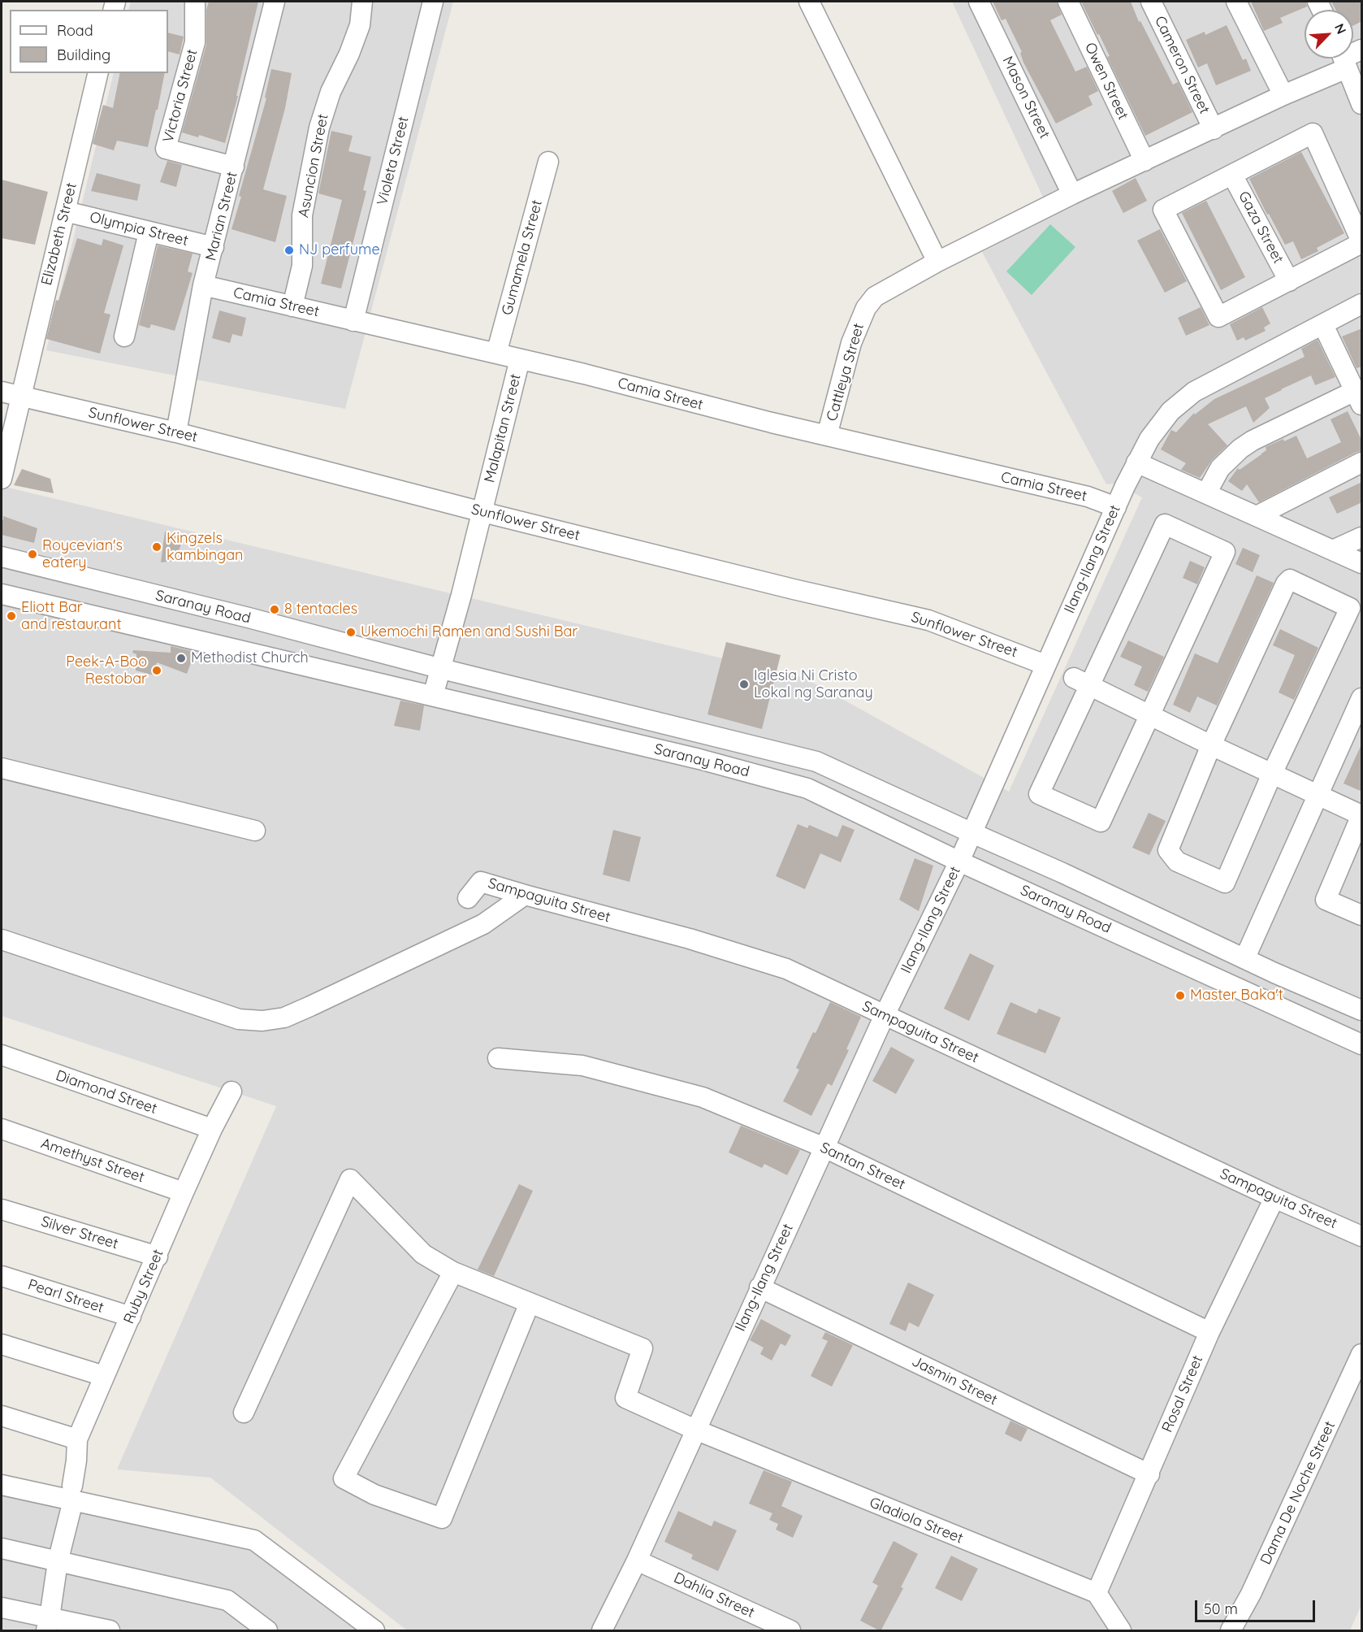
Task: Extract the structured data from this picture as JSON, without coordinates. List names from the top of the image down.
{
  "streets": {
    "street": [
      "Cameron Street",
      "Owen Street",
      "Victoria Street",
      "Mason Street",
      "Violeta Street",
      "Asuncion Street",
      "Marian Street",
      "Gaza Street",
      "Olympia Street",
      "Elizabeth Street",
      "Gumamela Street",
      "Camia Street",
      "Cattleya Street",
      "Sunflower Street",
      "Malapitan Street",
      "Ilang-Ilang Street",
      "Saranay Road",
      "Sampaguita Street",
      "Diamond Street",
      "Amethyst Street",
      "Santan Street",
      "Silver Street",
      "Ruby Street",
      "Pearl Street",
      "Jasmin Street",
      "Rosal Street",
      "Dama De Noche Street",
      "Gladiola Street",
      "Dahlia Street"
    ]
  },
  "crossings": [
    ["Cameron Street", "Cattleya Street"],
    ["Owen Street", "Cattleya Street"],
    ["Victoria Street", "Marian Street"],
    ["Mason Street", "Cattleya Street"],
    ["Violeta Street", "Camia Street"],
    ["Asuncion Street", "Camia Street"],
    ["Marian Street", "Olympia Street"],
    ["Marian Street", "Camia Street"],
    ["Marian Street", "Sunflower Street"],
    ["Olympia Street", "Elizabeth Street"],
    ["Elizabeth Street", "Sunflower Street"],
    ["Gumamela Street", "Camia Street"],
    ["Camia Street", "Cattleya Street"],
    ["Camia Street", "Malapitan Street"],
    ["Camia Street", "Ilang-Ilang Street"],
    ["Sunflower Street", "Malapitan Street"],
    ["Sunflower Street", "Ilang-Ilang Street"],
    ["Malapitan Street", "Saranay Road"],
    ["Ilang-Ilang Street", "Saranay Road"],
    ["Ilang-Ilang Street", "Sampaguita Street"],
    ["Ilang-Ilang Street", "Santan Street"],
    ["Ilang-Ilang Street", "Jasmin Street"],
    ["Ilang-Ilang Street", "Gladiola Street"],
    ["Ilang-Ilang Street", "Dahlia Street"],
    ["Sampaguita Street", "Rosal Street"],
    ["Diamond Street", "Ruby Street"],
    ["Amethyst Street", "Ruby Street"],
    ["Santan Street", "Rosal Street"],
    ["Silver Street", "Ruby Street"],
    ["Ruby Street", "Pearl Street"],
    ["Jasmin Street", "Rosal Street"],
    ["Rosal Street", "Gladiola Street"]
  ],
  "places": [
    "NJ perfume",
    "Kingzels kambingan",
    "Roycevian's eatery",
    "8 tentacles",
    "Eliott Bar and restaurant",
    "Ukemochi Ramen and Sushi Bar",
    "Methodist Church",
    "Peek-A-Boo Restobar",
    "Iglesia Ni Cristo Lokal ng Saranay",
    "Master Baka't"
  ],
  "legend": ["Road", "Building"],
  "scale_bar": "50 m",
  "north": "top right"
}
